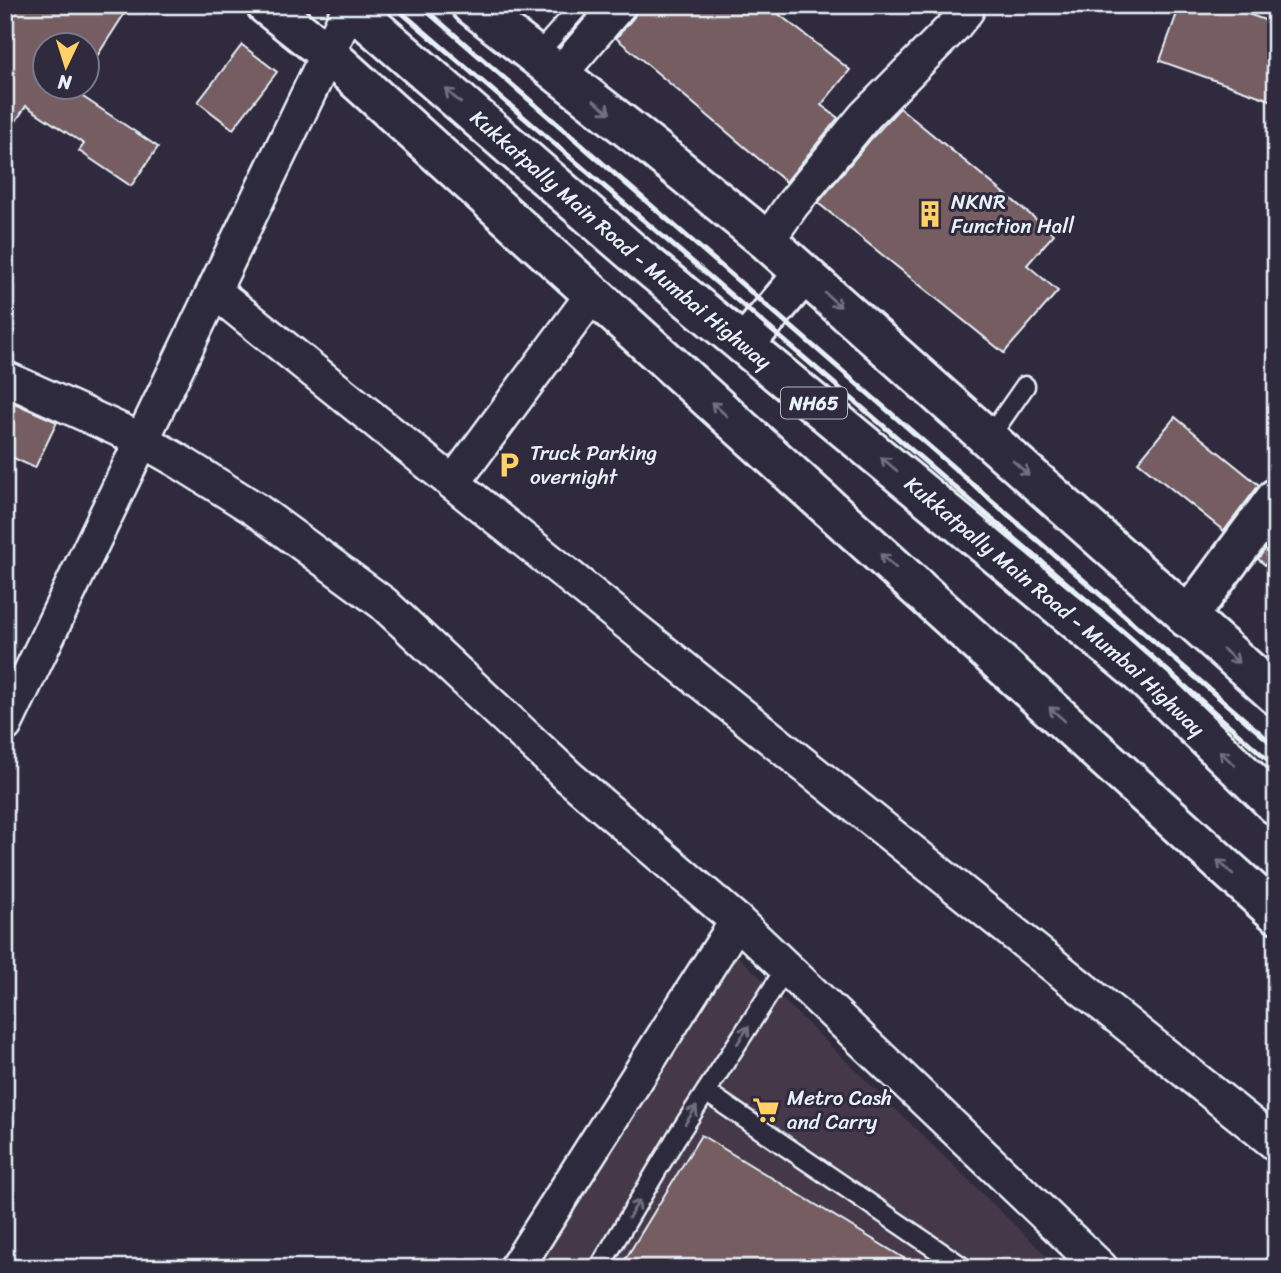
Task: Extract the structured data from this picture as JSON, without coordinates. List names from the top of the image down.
{
  "streets": {
    "main road": ["Kukkatpally Main Road - Mumbai Highway", "NH65"]
  },
  "places": {
    "building": ["NKNR Function Hall"],
    "parking": ["Truck Parking overnight"],
    "supermarket": ["Metro Cash and Carry"]
  },
  "north": "bottom"
}
